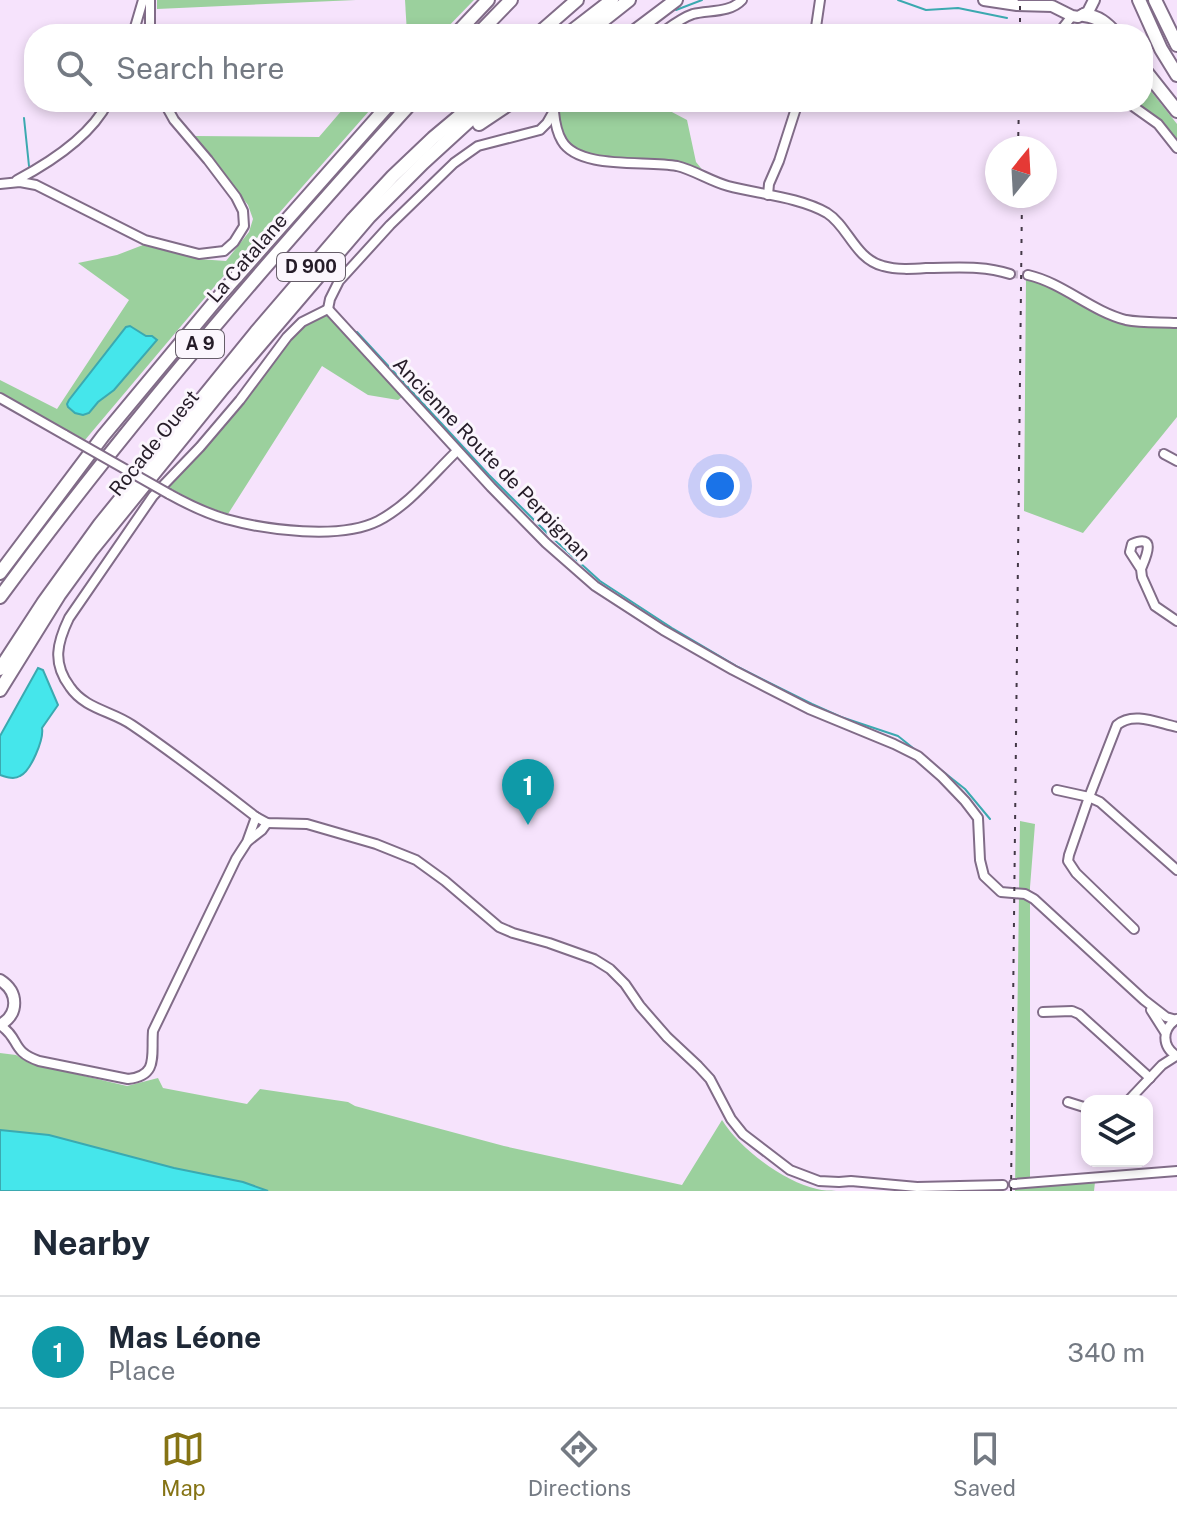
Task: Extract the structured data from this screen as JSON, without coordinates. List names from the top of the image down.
{
  "streets": {
    "highway": [
      "La Catalane",
      "D 900",
      "A 9",
      "Rocade Ouest"
    ],
    "street": ["Ancienne Route de Perpignan"]
  },
  "crossings": [
    ["D 900", "Rocade Ouest"]
  ],
  "north": "top",
  "page": {
    "search": "Search here",
    "pins": "1",
    "heading": "Nearby",
    "list": [
      {
        "mark": "1",
        "name": "Mas Léone",
        "note": "Place",
        "value": "340 m"
      }
    ],
    "nav": ["Map", "Directions", "Saved"]
  }
}
